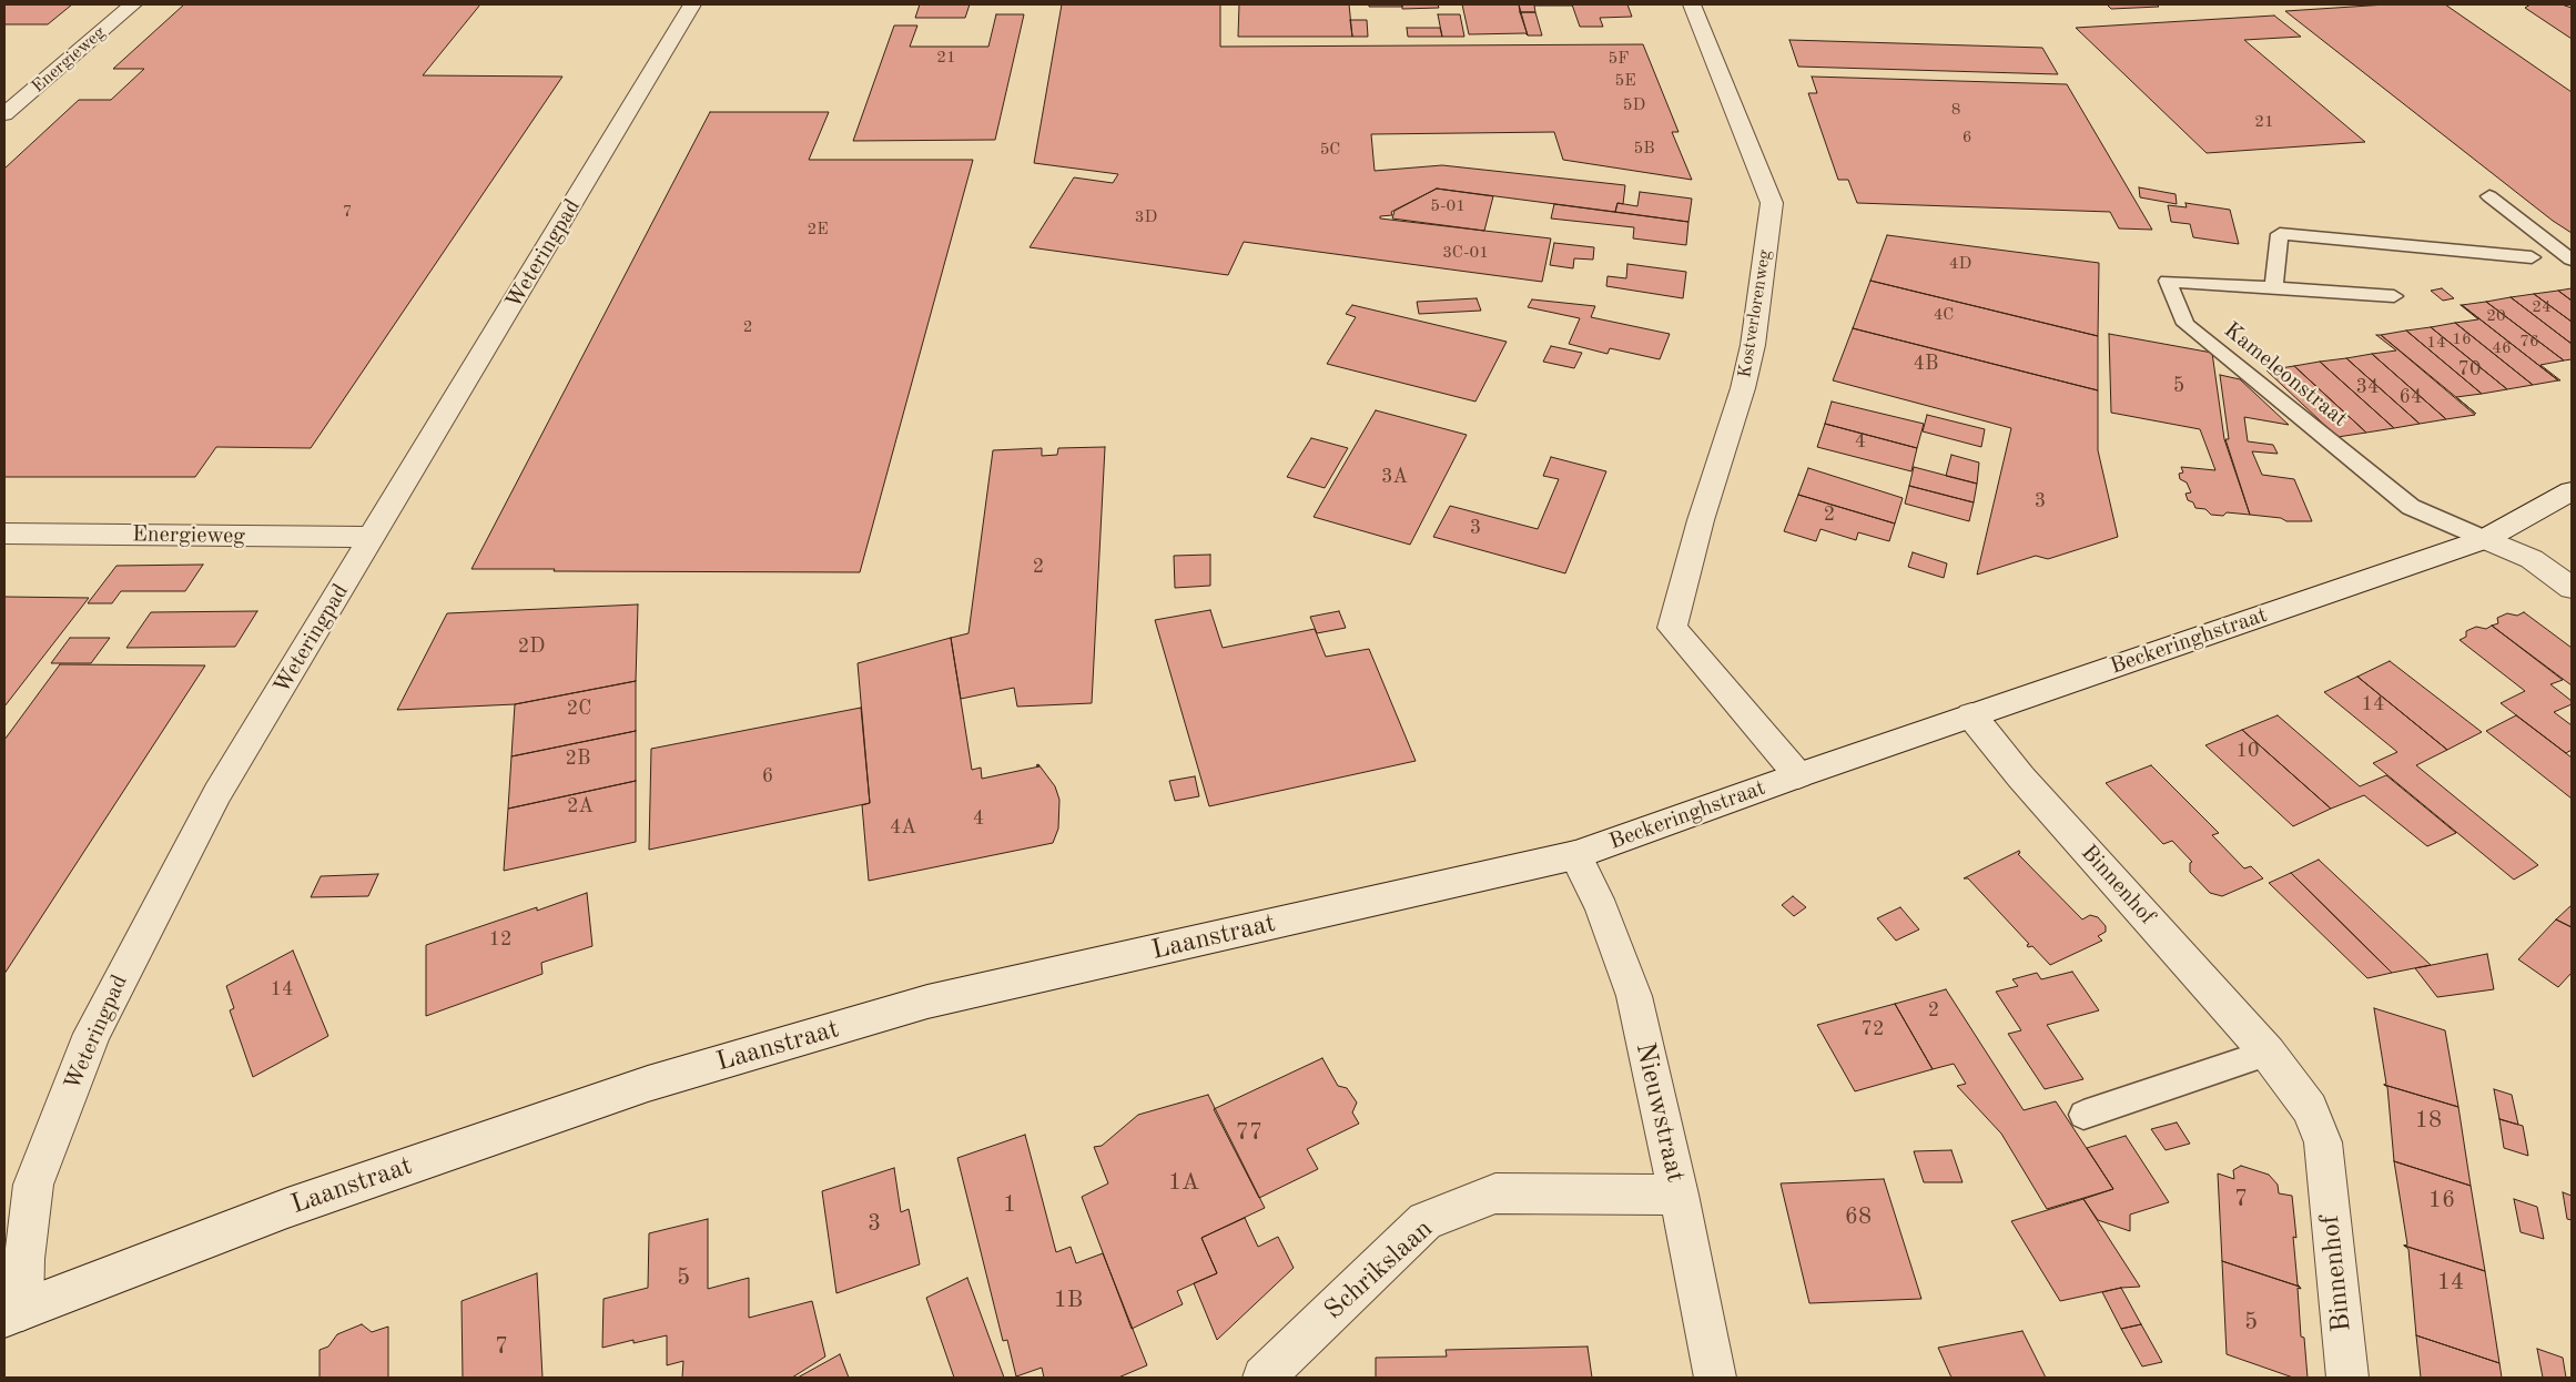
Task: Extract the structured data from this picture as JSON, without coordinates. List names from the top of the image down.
{
  "streets": {
    "street": [
      "Energieweg",
      "Weteringpad",
      "Kostverlorenweg",
      "Beckeringhstraat",
      "Binnenhof",
      "Laanstraat",
      "Nieuwstraat",
      "Schrikslaan"
    ],
    "lane": ["Kameleonstraat"]
  },
  "crossings": [
    ["Energieweg", "Weteringpad"],
    ["Weteringpad", "Laanstraat"],
    ["Kostverlorenweg", "Beckeringhstraat"],
    ["Kameleonstraat", "Beckeringhstraat"],
    ["Beckeringhstraat", "Binnenhof"],
    ["Beckeringhstraat", "Laanstraat"],
    ["Beckeringhstraat", "Nieuwstraat"],
    ["Laanstraat", "Nieuwstraat"],
    ["Nieuwstraat", "Schrikslaan"]
  ],
  "house_numbers": [
    "21",
    "5F",
    "5E",
    "5D",
    "8",
    "21",
    "6",
    "5B",
    "5C",
    "5-01",
    "7",
    "3D",
    "2E",
    "3C-01",
    "4D",
    "24",
    "4C",
    "20",
    "2",
    "16",
    "76",
    "14",
    "46",
    "4B",
    "70",
    "5",
    "34",
    "64",
    "4",
    "3A",
    "3",
    "2",
    "3",
    "2",
    "2D",
    "14",
    "2C",
    "10",
    "2B",
    "6",
    "2A",
    "4",
    "4A",
    "12",
    "14",
    "2",
    "72",
    "18",
    "77",
    "1A",
    "7",
    "16",
    "1",
    "68",
    "3",
    "5",
    "14",
    "1B",
    "5",
    "7"
  ]
}
